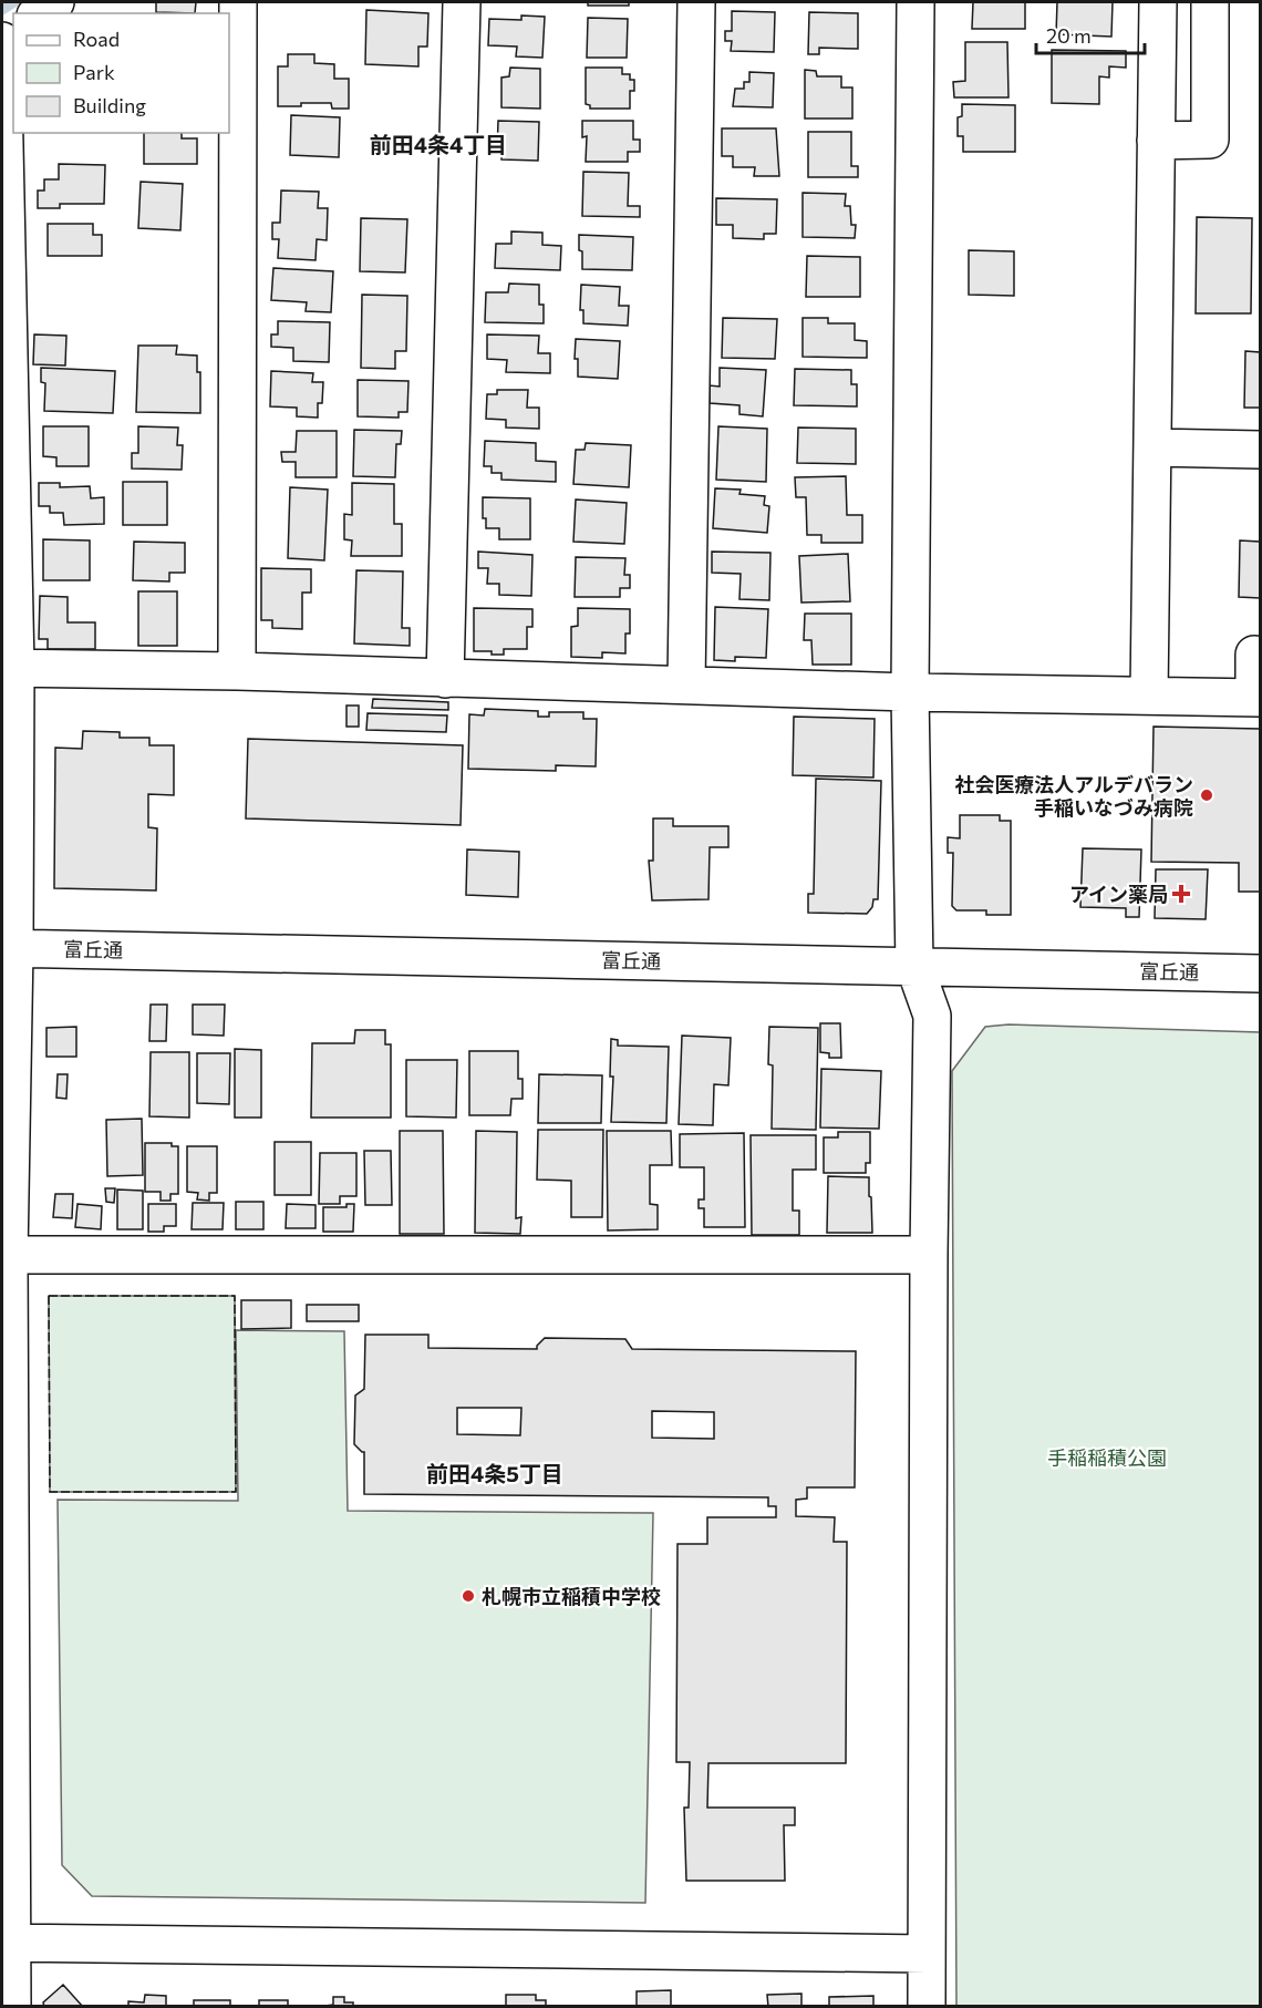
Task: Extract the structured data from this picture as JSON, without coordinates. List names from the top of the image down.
{
  "streets": {
    "street": ["富丘通"]
  },
  "districts": ["前田4条4丁目", "前田4条5丁目"],
  "parks": ["手稲稲積公園"],
  "places": {
    "other": ["社会医療法人アルデバラン 手稲いなづみ病院", "札幌市立稲積中学校"],
    "health": ["アイン薬局"]
  },
  "legend": ["Road", "Park", "Building"],
  "scale_bar": "20 m"
}
